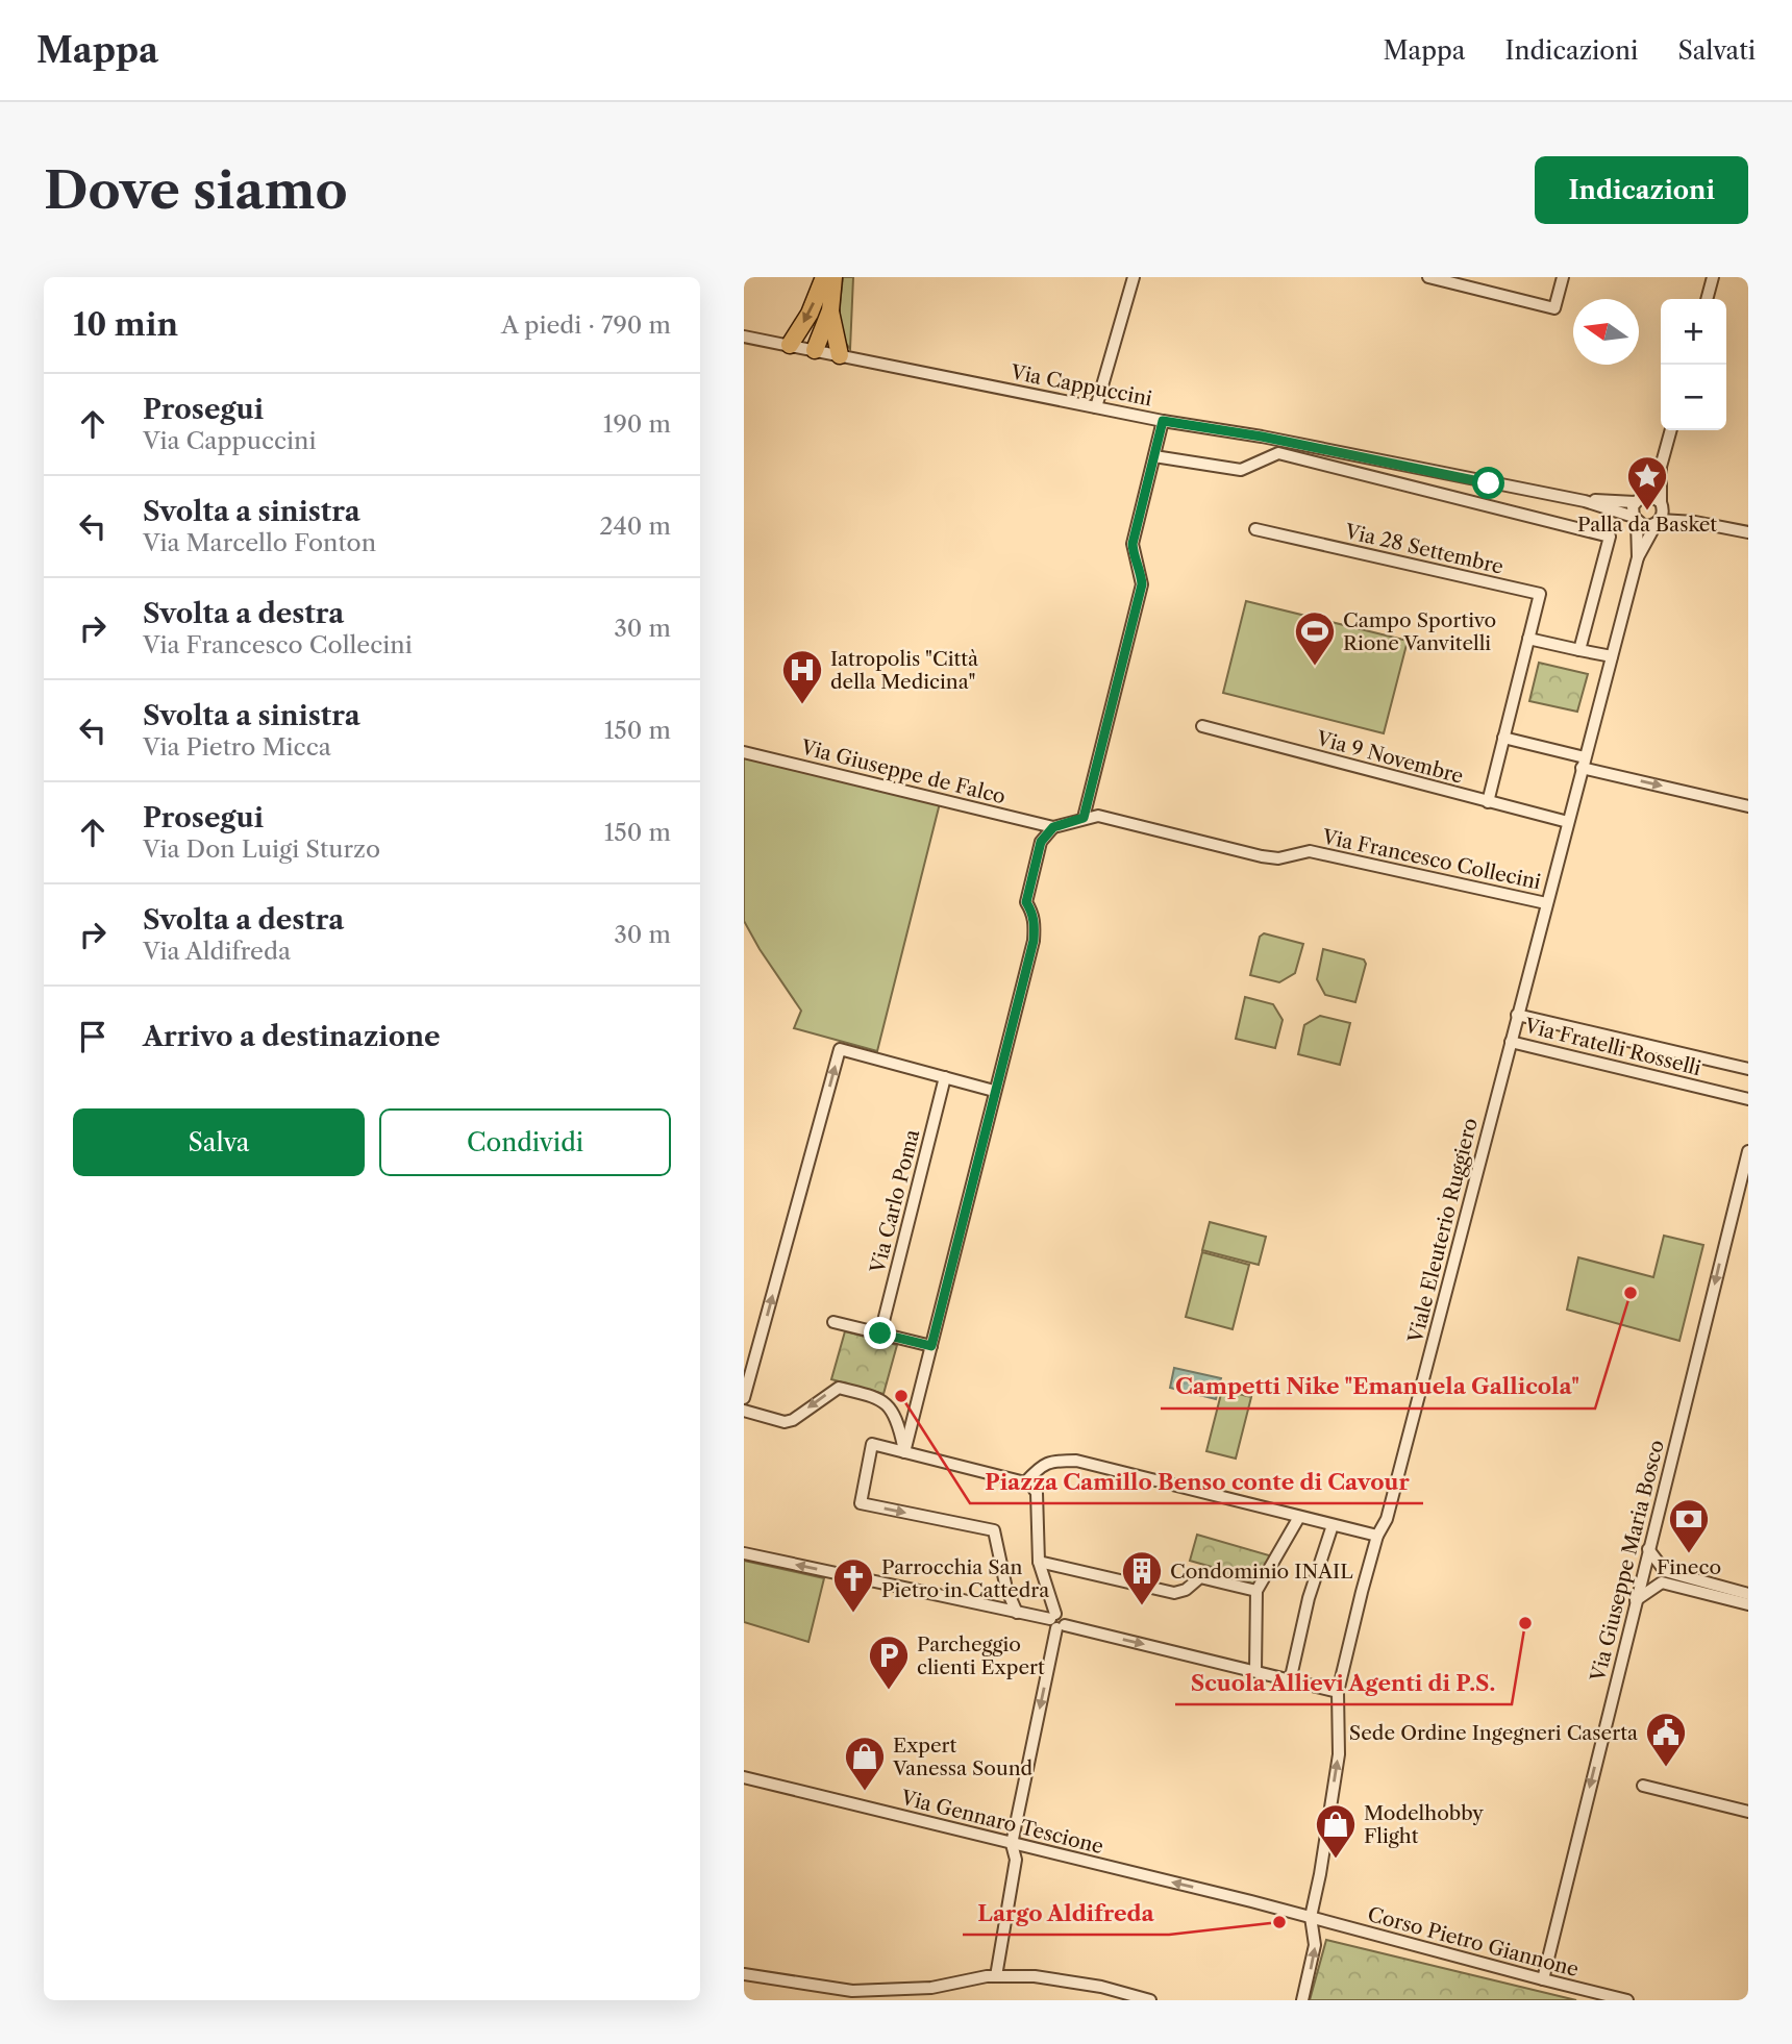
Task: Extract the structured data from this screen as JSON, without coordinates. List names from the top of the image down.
{
  "streets": {
    "street": [
      "Via Cappuccini",
      "Via 28 Settembre",
      "Via 9 Novembre",
      "Via Giuseppe de Falco",
      "Via Francesco Collecini",
      "Via Fratelli Rosselli",
      "Via Carlo Poma",
      "Viale Eleuterio Ruggiero",
      "Via Giuseppe Maria Bosco",
      "Via Gennaro Tescione",
      "Corso Pietro Giannone"
    ]
  },
  "crossings": [
    ["Via Cappuccini", "Viale Eleuterio Ruggiero"],
    ["Via 9 Novembre", "Viale Eleuterio Ruggiero"],
    ["Via Giuseppe de Falco", "Via Francesco Collecini"],
    ["Via Francesco Collecini", "Viale Eleuterio Ruggiero"],
    ["Via Fratelli Rosselli", "Viale Eleuterio Ruggiero"],
    ["Viale Eleuterio Ruggiero", "Via Gennaro Tescione"],
    ["Viale Eleuterio Ruggiero", "Corso Pietro Giannone"],
    ["Via Giuseppe Maria Bosco", "Corso Pietro Giannone"],
    ["Via Gennaro Tescione", "Corso Pietro Giannone"]
  ],
  "one_way": ["Via Giuseppe Maria Bosco", "Via Gennaro Tescione"],
  "places": {
    "place": ["Palla da Basket"],
    "sports": ["Campo Sportivo Rione Vanvitelli"],
    "hospital": ["Iatropolis \"Città della Medicina\""],
    "other": [
      "Campetti Nike \"Emanuela Gallicola\"",
      "Piazza Camillo Benso conte di Cavour",
      "Scuola Allievi Agenti di P.S.",
      "Largo Aldifreda"
    ],
    "bank": ["Fineco"],
    "building": ["Condominio INAIL"],
    "church": ["Parrocchia San Pietro in Cattedra"],
    "parking": ["Parcheggio clienti Expert"],
    "public building": ["Sede Ordine Ingegneri Caserta"],
    "shop": ["Expert Vanessa Sound", "Modelhobby Flight"]
  },
  "north": "left",
  "page": {
    "header": "Mappa",
    "nav": ["Mappa", "Indicazioni", "Salvati"],
    "buttons": [
      "Indicazioni",
      ["Salva", "Condividi"]
    ],
    "title": "Dove siamo",
    "heading": ["10 min", "A piedi · 790 m"],
    "map_buttons": ["+", "−"],
    "list": [
      ["Prosegui", "Via Cappuccini", "190 m"],
      ["Svolta a sinistra", "Via Marcello Fonton", "240 m"],
      ["Svolta a destra", "Via Francesco Collecini", "30 m"],
      ["Svolta a sinistra", "Via Pietro Micca", "150 m"],
      ["Prosegui", "Via Don Luigi Sturzo", "150 m"],
      ["Svolta a destra", "Via Aldifreda", "30 m"],
      "Arrivo a destinazione"
    ]
  }
}
